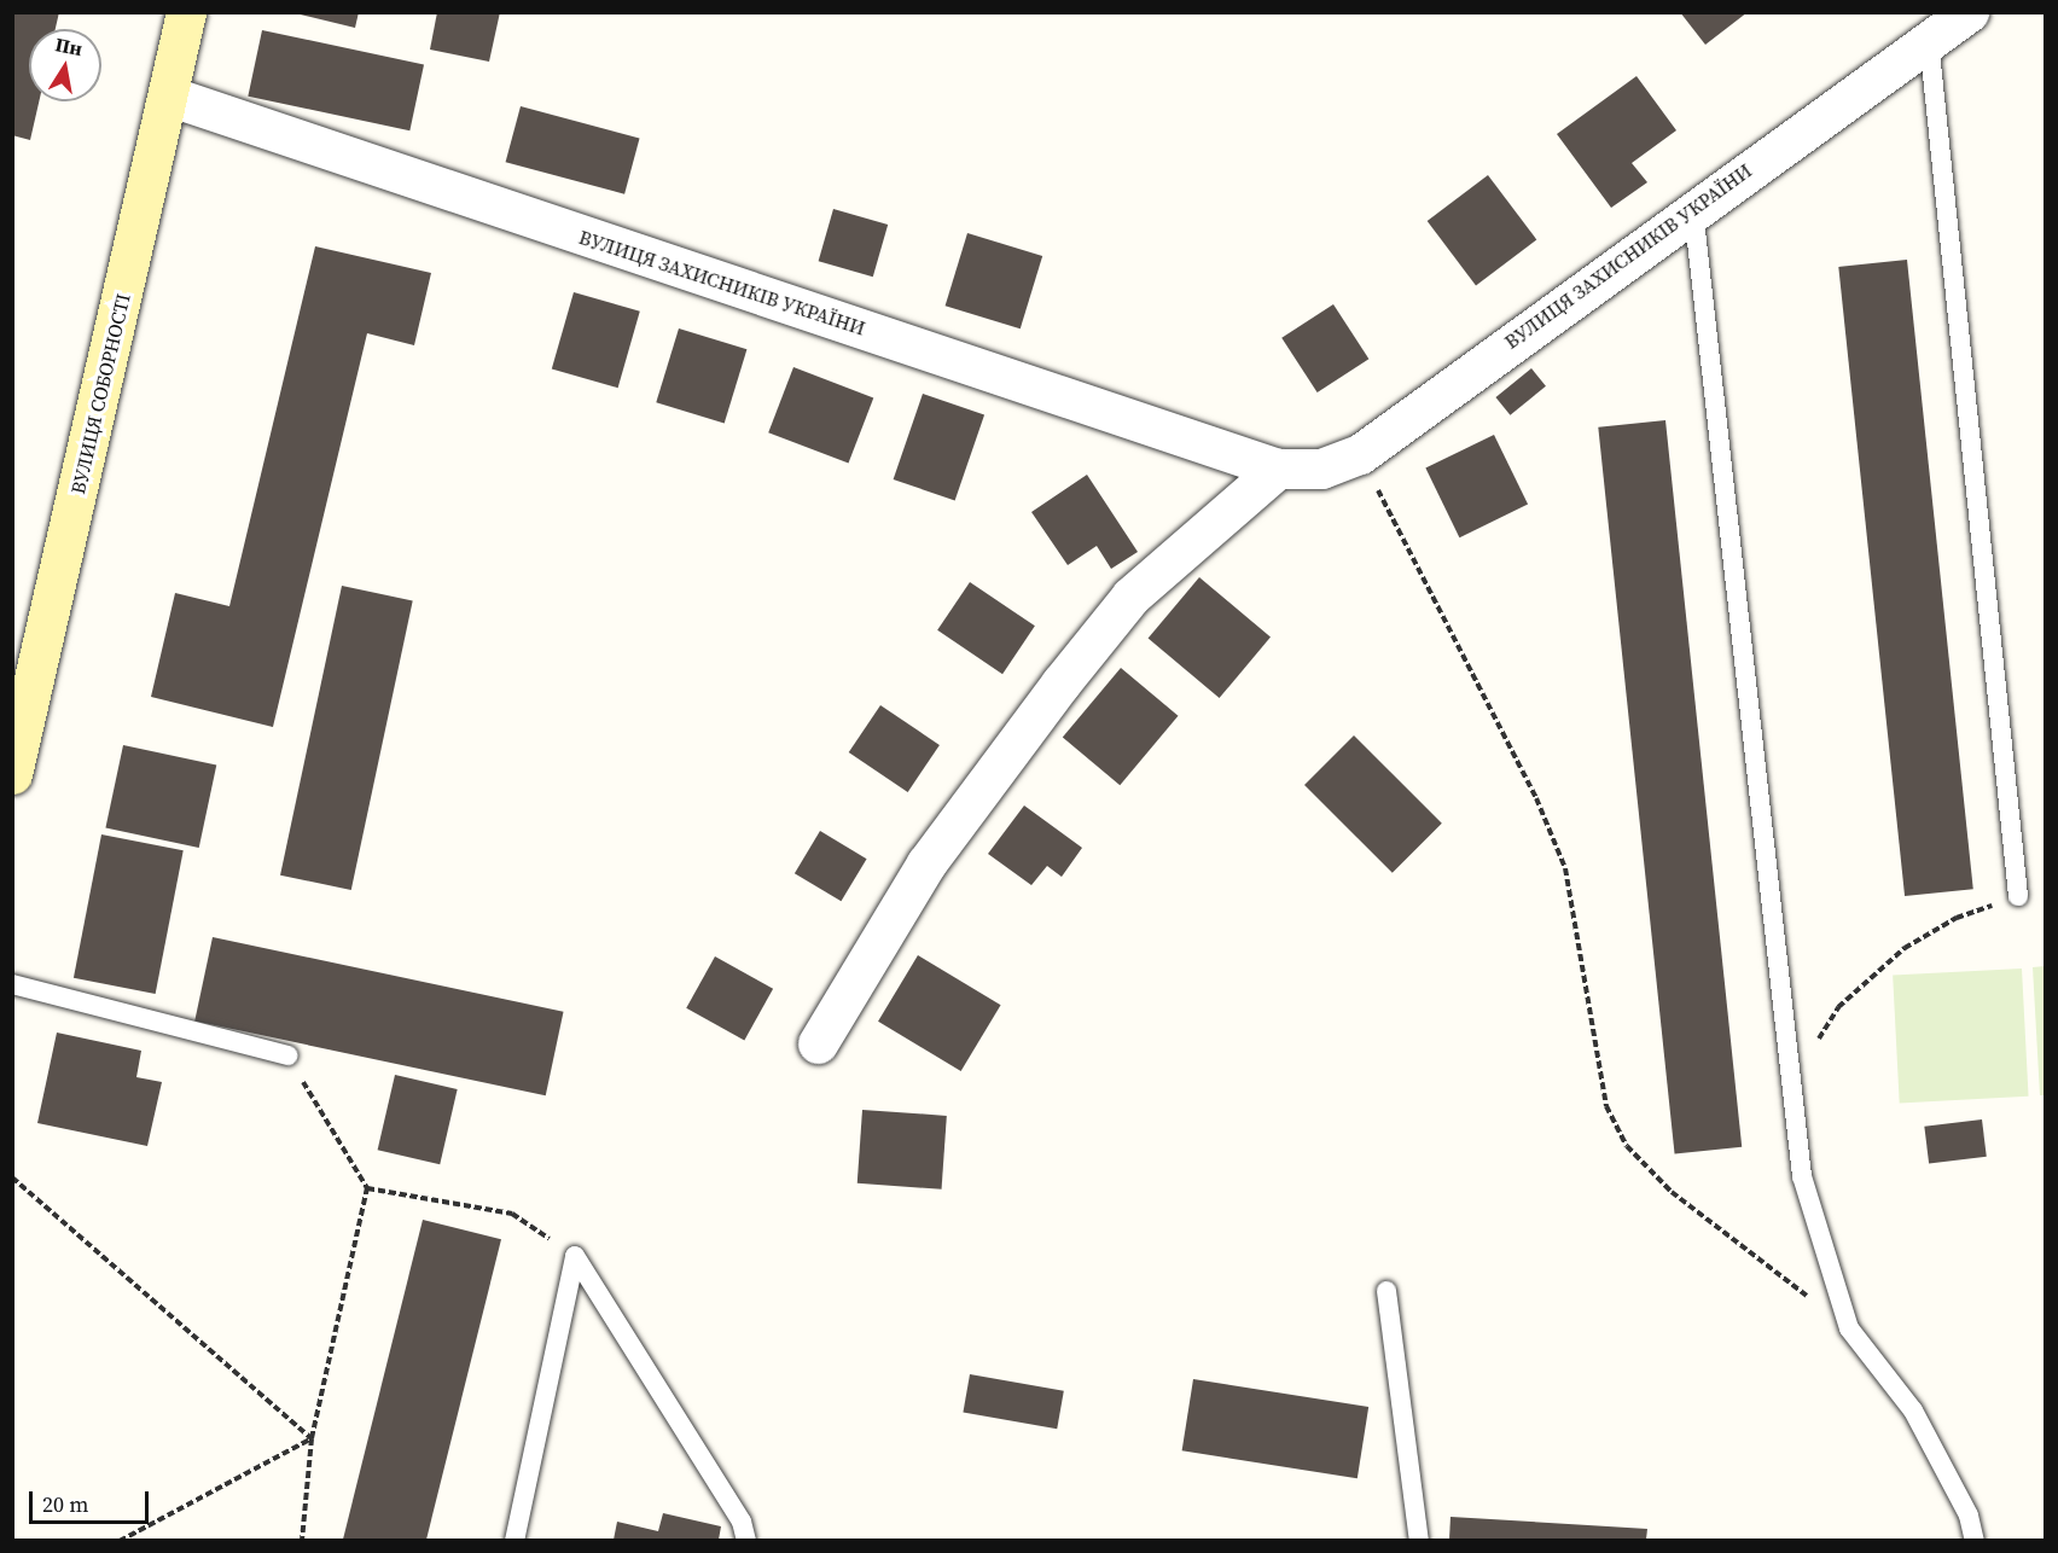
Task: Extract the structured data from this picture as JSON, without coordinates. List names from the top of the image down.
{
  "streets": {
    "main road": ["ВУЛИЦЯ СОБОРНОСТІ"],
    "street": ["ВУЛИЦЯ ЗАХИСНИКІВ УКРАЇНИ"]
  },
  "crossings": [
    ["ВУЛИЦЯ ЗАХИСНИКІВ УКРАЇНИ", "ВУЛИЦЯ СОБОРНОСТІ"]
  ],
  "scale_bar": "20 m",
  "north": "top"
}
